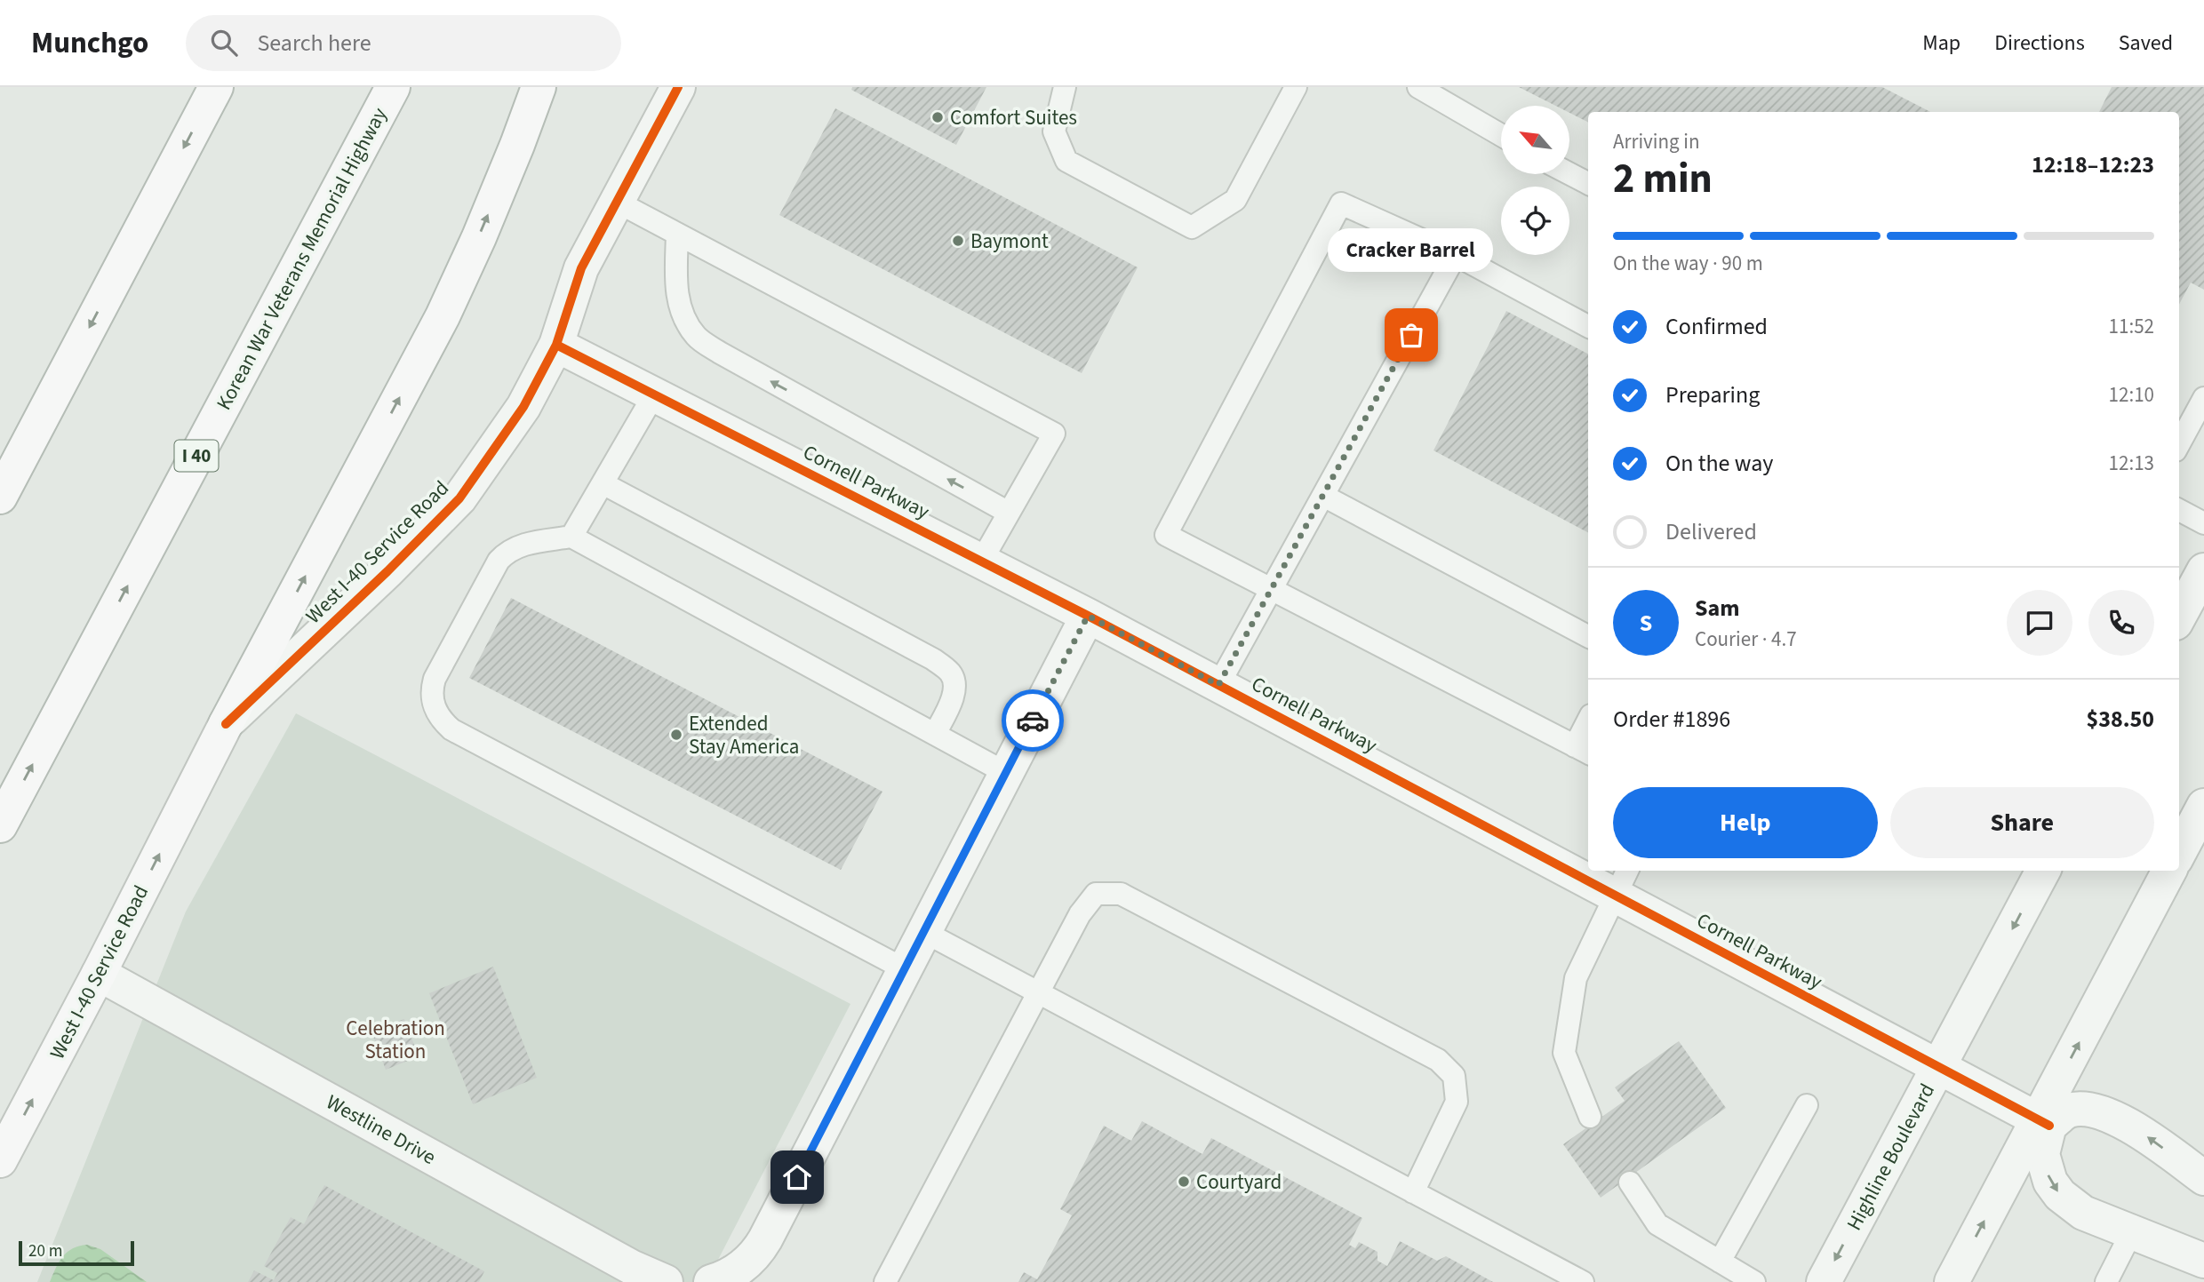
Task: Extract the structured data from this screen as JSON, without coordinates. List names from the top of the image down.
{
  "streets": {
    "main road": ["Korean War Veterans Memorial Highway", "I 40", "West I-40 Service Road"],
    "street": ["Cornell Parkway", "Westline Drive", "Highline Boulevard"]
  },
  "crossings": [
    ["Cornell Parkway", "West I-40 Service Road"],
    ["Cornell Parkway", "Highline Boulevard"],
    ["West I-40 Service Road", "Westline Drive"]
  ],
  "one_way": ["West I-40 Service Road"],
  "parks": ["Celebration Station"],
  "places": [
    "Comfort Suites",
    "Baymont",
    "Cracker Barrel",
    "Extended Stay America",
    "Courtyard"
  ],
  "scale_bar": "20 m",
  "north": "top left",
  "page": {
    "header": "Munchgo",
    "search": "Search here",
    "nav": ["Map", "Directions", "Saved"],
    "heading": ["2 min", "Arriving in", "12:18–12:23"],
    "panel": [
      "Sam",
      "Courier · 4.7",
      "Order #1896",
      "$38.50"
    ],
    "bar": "On the way · 90 m",
    "bubble": "Cracker Barrel",
    "list": [
      ["Confirmed", "11:52"],
      ["Preparing", "12:10"],
      ["On the way", "12:13"],
      "Delivered"
    ],
    "round": "S",
    "buttons": ["Help", "Share"],
    "scale": "20 m"
  }
}
